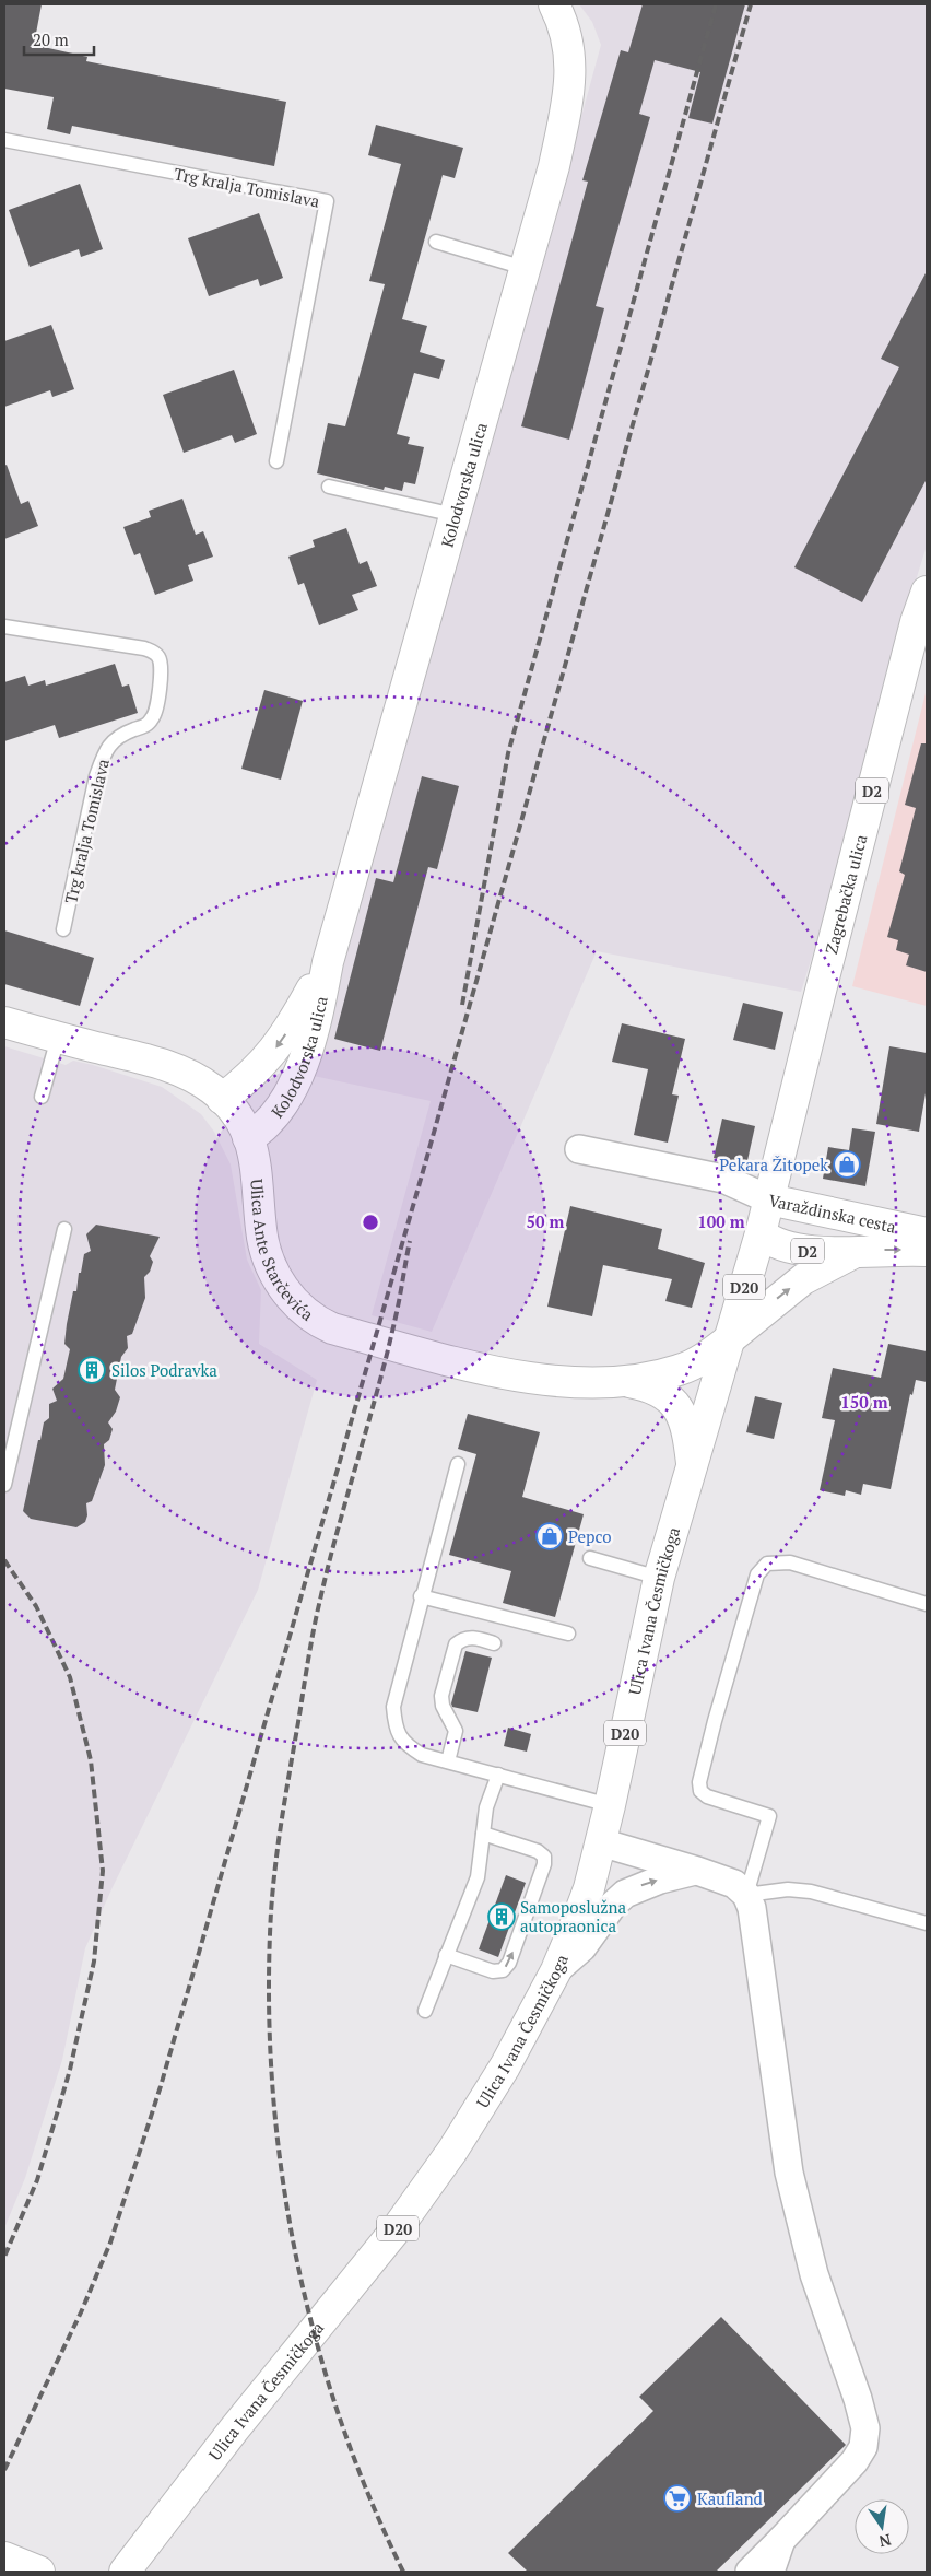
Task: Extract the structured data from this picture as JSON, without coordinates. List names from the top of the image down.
{
  "streets": {
    "main road": [
      "Kolodvorska ulica",
      "D2",
      "Zagrebačka ulica",
      "Varaždinska cesta",
      "Ulica Ante Starčevića",
      "D20",
      "Ulica Ivana Česmičkoga"
    ],
    "lane": ["Trg kralja Tomislava"]
  },
  "crossings": [
    ["Kolodvorska ulica", "Ulica Ante Starčevića"],
    ["Zagrebačka ulica", "Varaždinska cesta"],
    ["Zagrebačka ulica", "Ulica Ivana Česmičkoga"],
    ["Varaždinska cesta", "Ulica Ante Starčevića"],
    ["Varaždinska cesta", "Ulica Ivana Česmičkoga"],
    ["Ulica Ante Starčevića", "Ulica Ivana Česmičkoga"]
  ],
  "places": {
    "shop": ["Pekara Žitopek", "Pepco"],
    "building": ["Silos Podravka", "Samoposlužna autopraonica"],
    "supermarket": ["Kaufland"]
  },
  "scale_bar": "20 m",
  "north": "bottom",
  "rings": ["50 m", "100 m", "150 m"]
}
